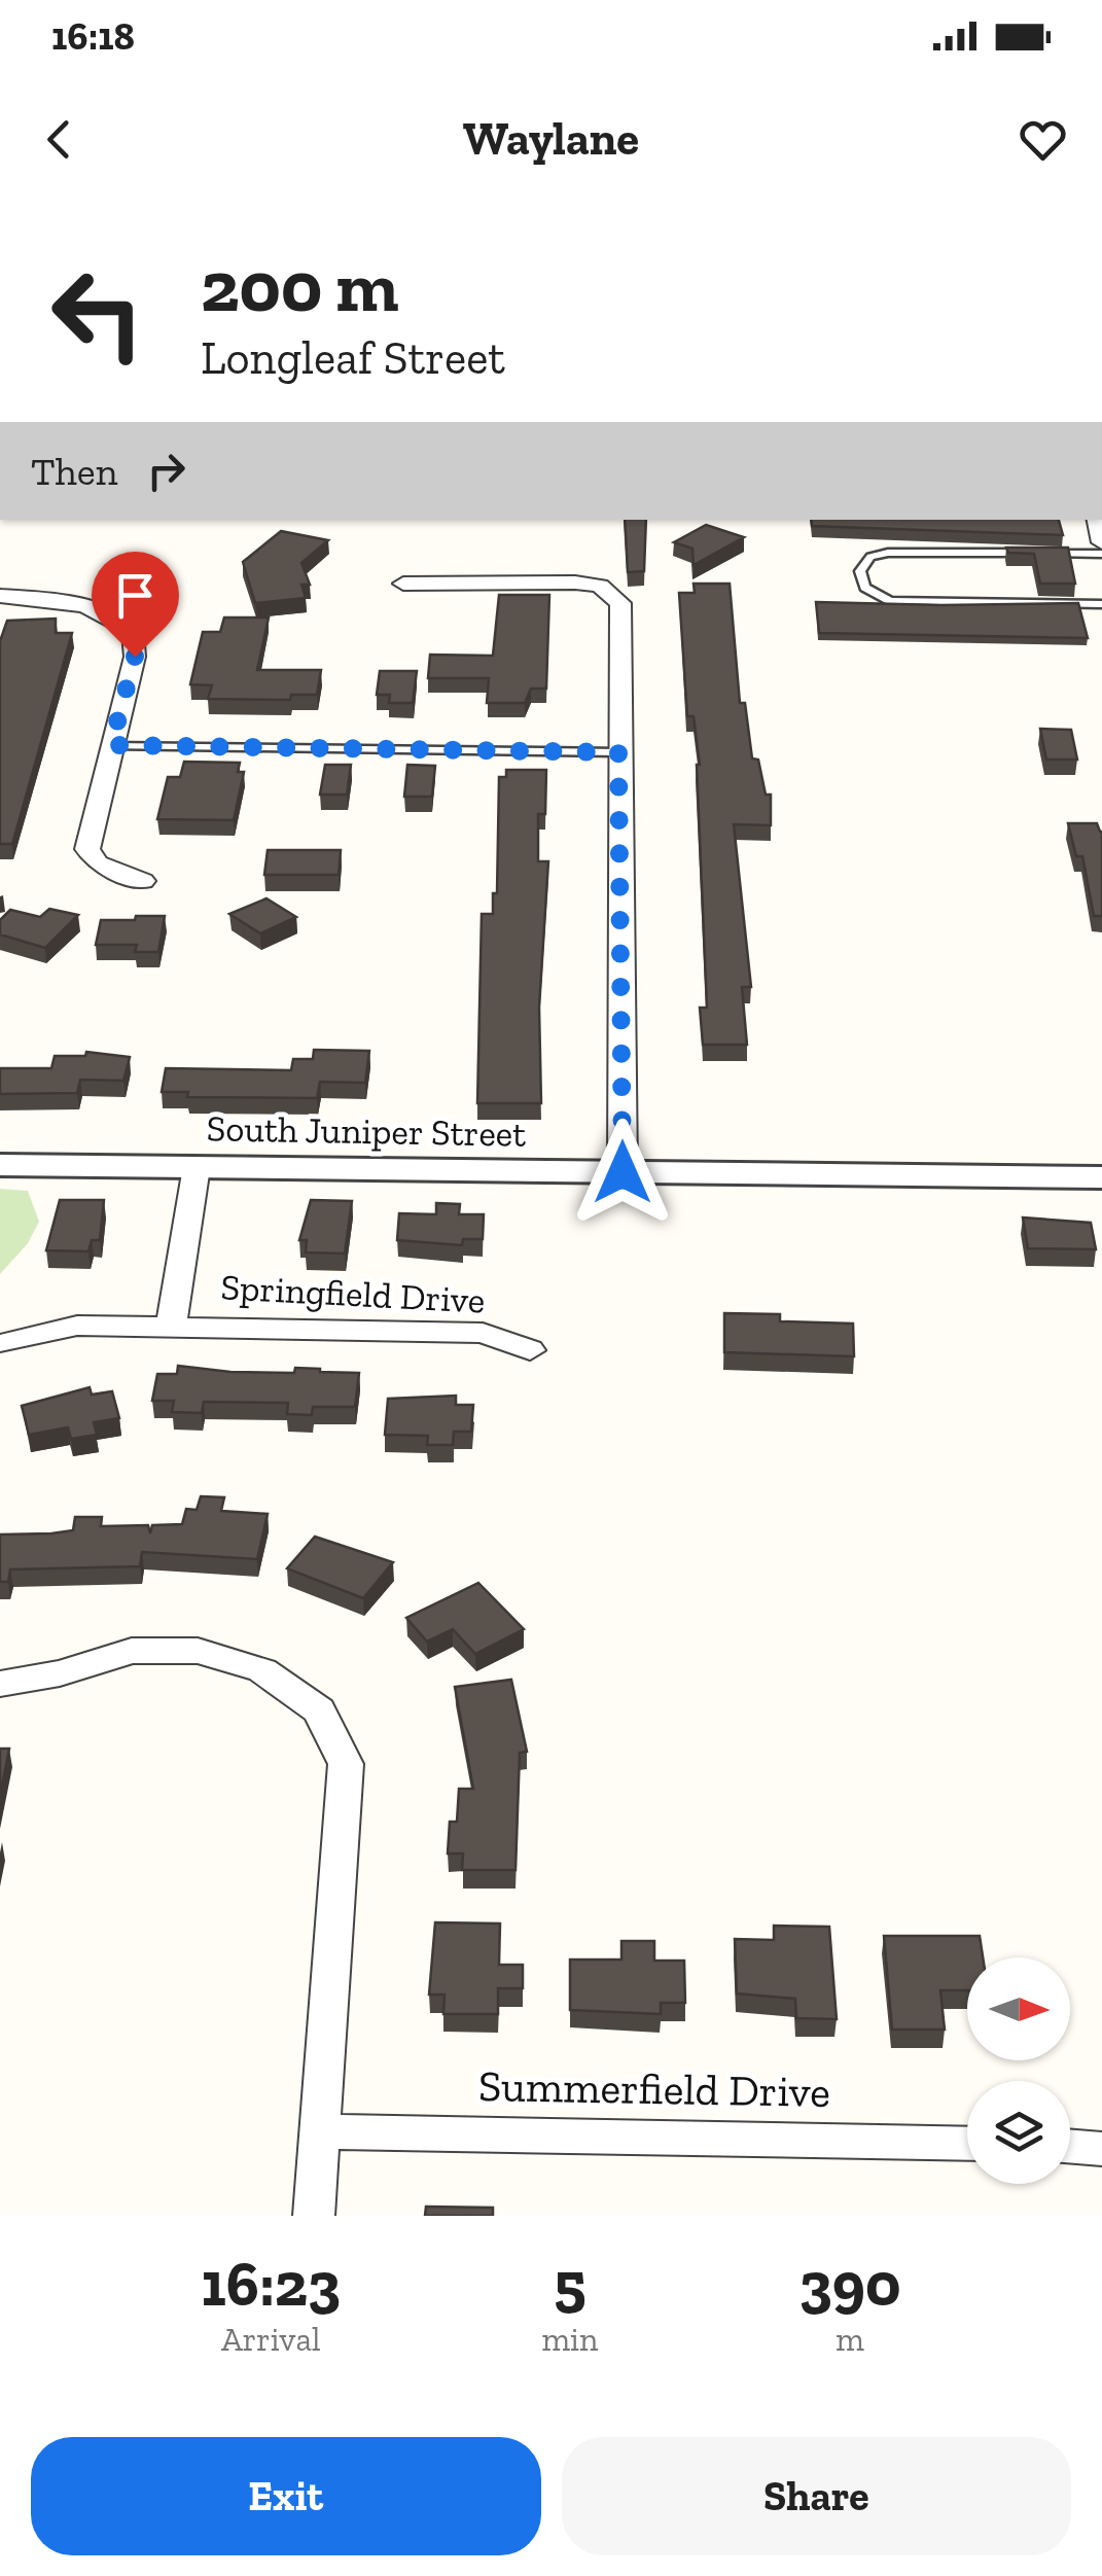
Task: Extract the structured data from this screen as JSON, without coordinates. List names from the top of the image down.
{
  "streets": {
    "street": ["South Juniper Street", "Springfield Drive", "Summerfield Drive"]
  },
  "crossings": [
    ["South Juniper Street", "Springfield Drive"]
  ],
  "north": "right",
  "page": {
    "status": "16:18",
    "header": "Waylane",
    "turn": ["200 m", "Longleaf Street"],
    "then": "Then",
    "eta": [
      "16:23",
      "Arrival",
      "5",
      "min",
      "390",
      "m"
    ],
    "buttons": ["Exit", "Share"]
  }
}
